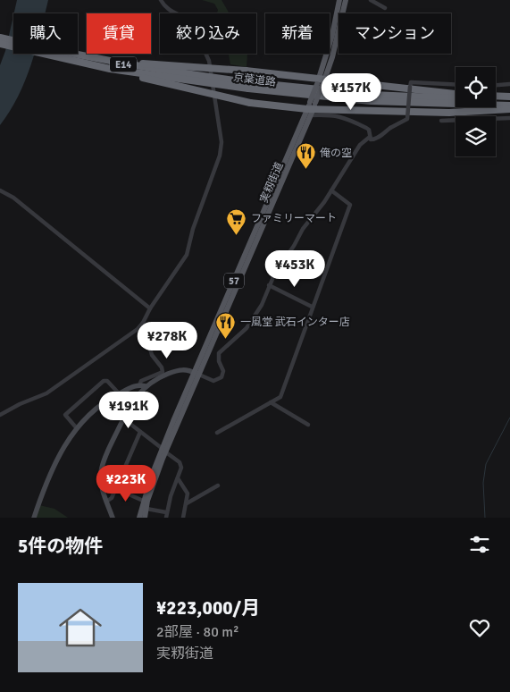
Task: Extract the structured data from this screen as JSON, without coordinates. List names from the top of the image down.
{
  "streets": {
    "highway": ["E14", "京葉道路"],
    "main road": ["実籾街道", "57"]
  },
  "places": {
    "restaurant": ["俺の空", "一風堂 武石インター店"],
    "supermarket": ["ファミリーマート"]
  },
  "page": {
    "chip": [
      "購入",
      "賃貸",
      "絞り込み",
      "新着",
      "マンション"
    ],
    "price": [
      "¥157K",
      "¥453K",
      "¥278K",
      "¥191K",
      "¥223K"
    ],
    "heading": "5件の物件",
    "list": [
      {
        "name": "¥223,000/月",
        "note": "2部屋 · 80 m² · 実籾街道"
      }
    ]
  }
}
